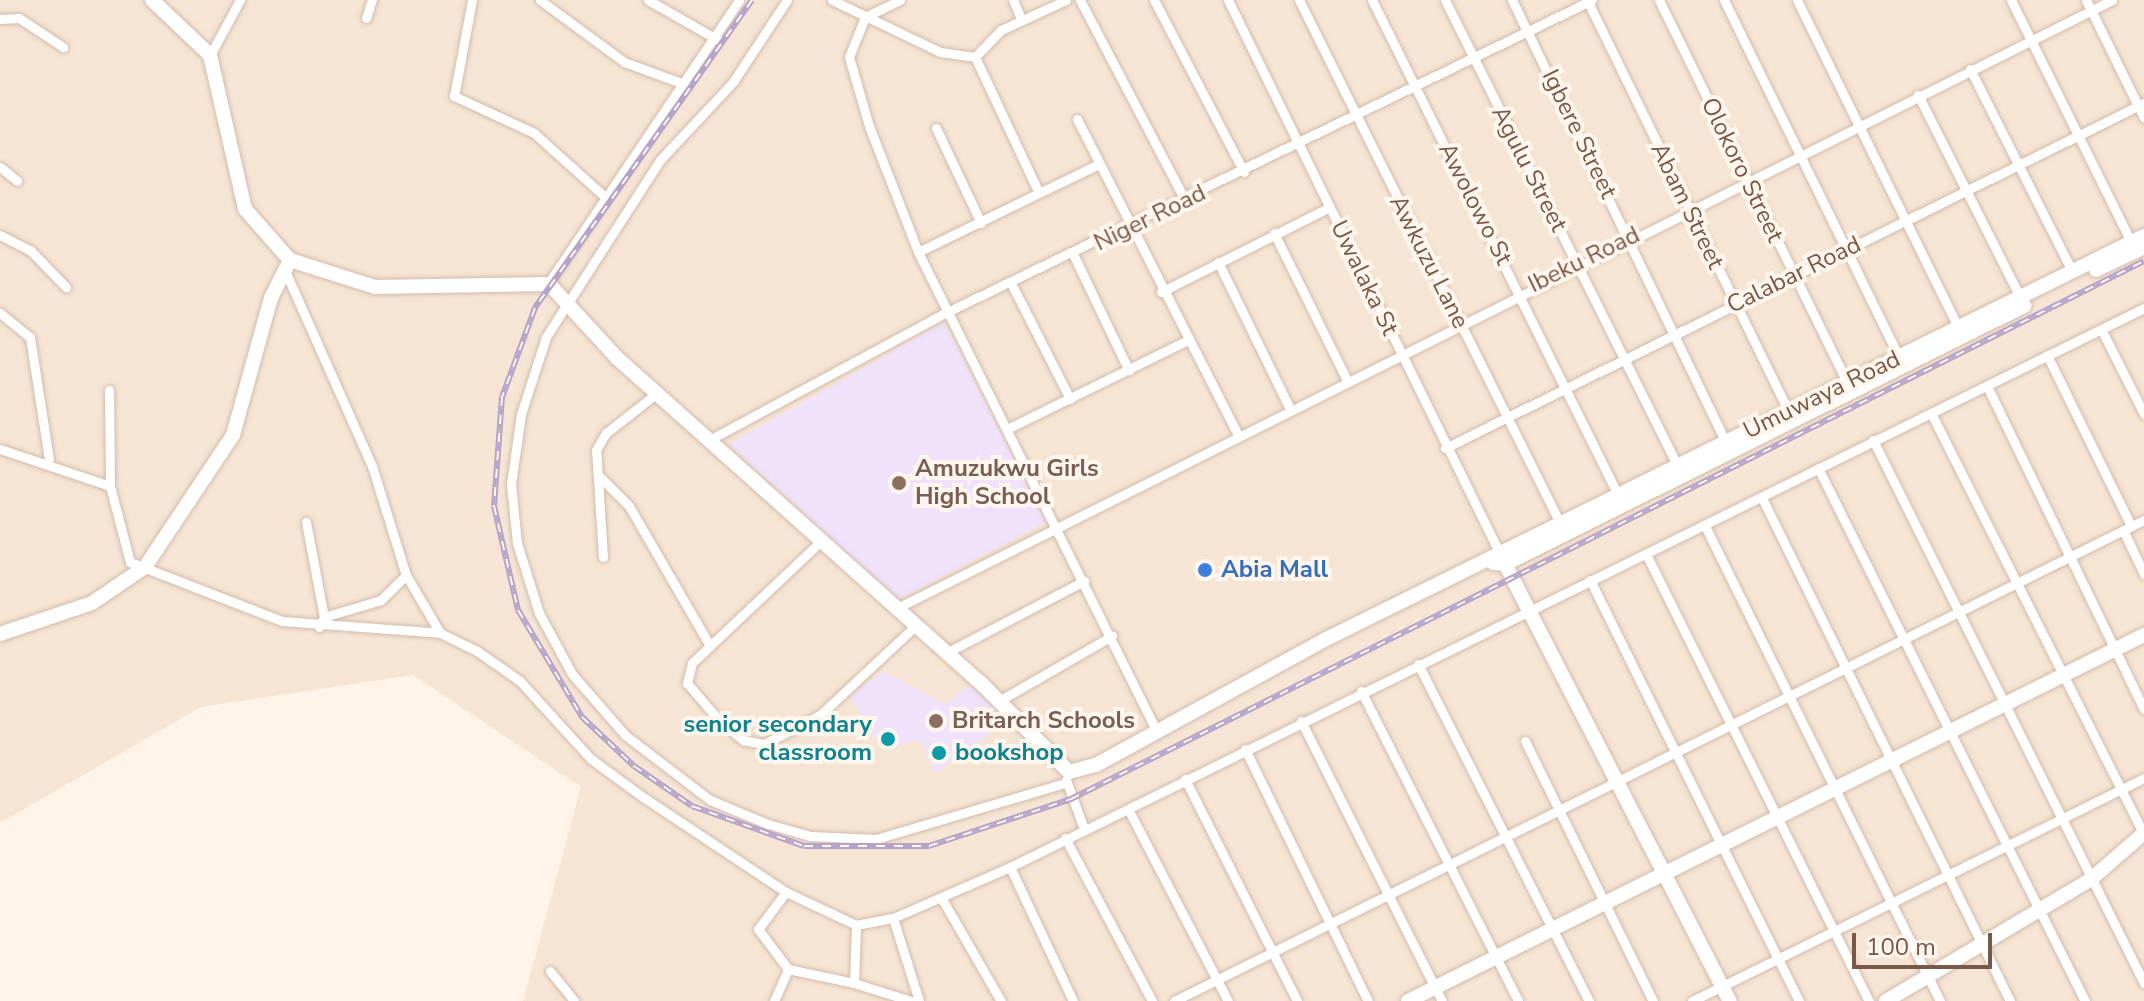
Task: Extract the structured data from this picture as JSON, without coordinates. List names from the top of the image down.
{
  "streets": {
    "street": [
      "Igbere Street",
      "Agulu Street",
      "Olokoro Street",
      "Awolowo St",
      "Abam Street",
      "Niger Road",
      "Ibeku Road",
      "Awkuzu Lane",
      "Calabar Road",
      "Uwalaka St",
      "Umuwaya Road"
    ]
  },
  "crossings": [
    ["Igbere Street", "Niger Road"],
    ["Igbere Street", "Ibeku Road"],
    ["Igbere Street", "Calabar Road"],
    ["Igbere Street", "Umuwaya Road"],
    ["Agulu Street", "Niger Road"],
    ["Agulu Street", "Ibeku Road"],
    ["Agulu Street", "Calabar Road"],
    ["Agulu Street", "Umuwaya Road"],
    ["Olokoro Street", "Ibeku Road"],
    ["Olokoro Street", "Calabar Road"],
    ["Olokoro Street", "Umuwaya Road"],
    ["Awolowo St", "Niger Road"],
    ["Awolowo St", "Ibeku Road"],
    ["Awolowo St", "Calabar Road"],
    ["Awolowo St", "Umuwaya Road"],
    ["Abam Street", "Niger Road"],
    ["Abam Street", "Ibeku Road"],
    ["Abam Street", "Calabar Road"],
    ["Abam Street", "Umuwaya Road"],
    ["Niger Road", "Awkuzu Lane"],
    ["Niger Road", "Uwalaka St"],
    ["Ibeku Road", "Awkuzu Lane"],
    ["Ibeku Road", "Uwalaka St"],
    ["Awkuzu Lane", "Calabar Road"],
    ["Awkuzu Lane", "Umuwaya Road"],
    ["Calabar Road", "Uwalaka St"],
    ["Uwalaka St", "Umuwaya Road"]
  ],
  "places": [
    "Amuzukwu Girls High School",
    "Abia Mall",
    "Britarch Schools",
    "senior secondary classroom",
    "bookshop"
  ],
  "scale_bar": "100 m"
}
